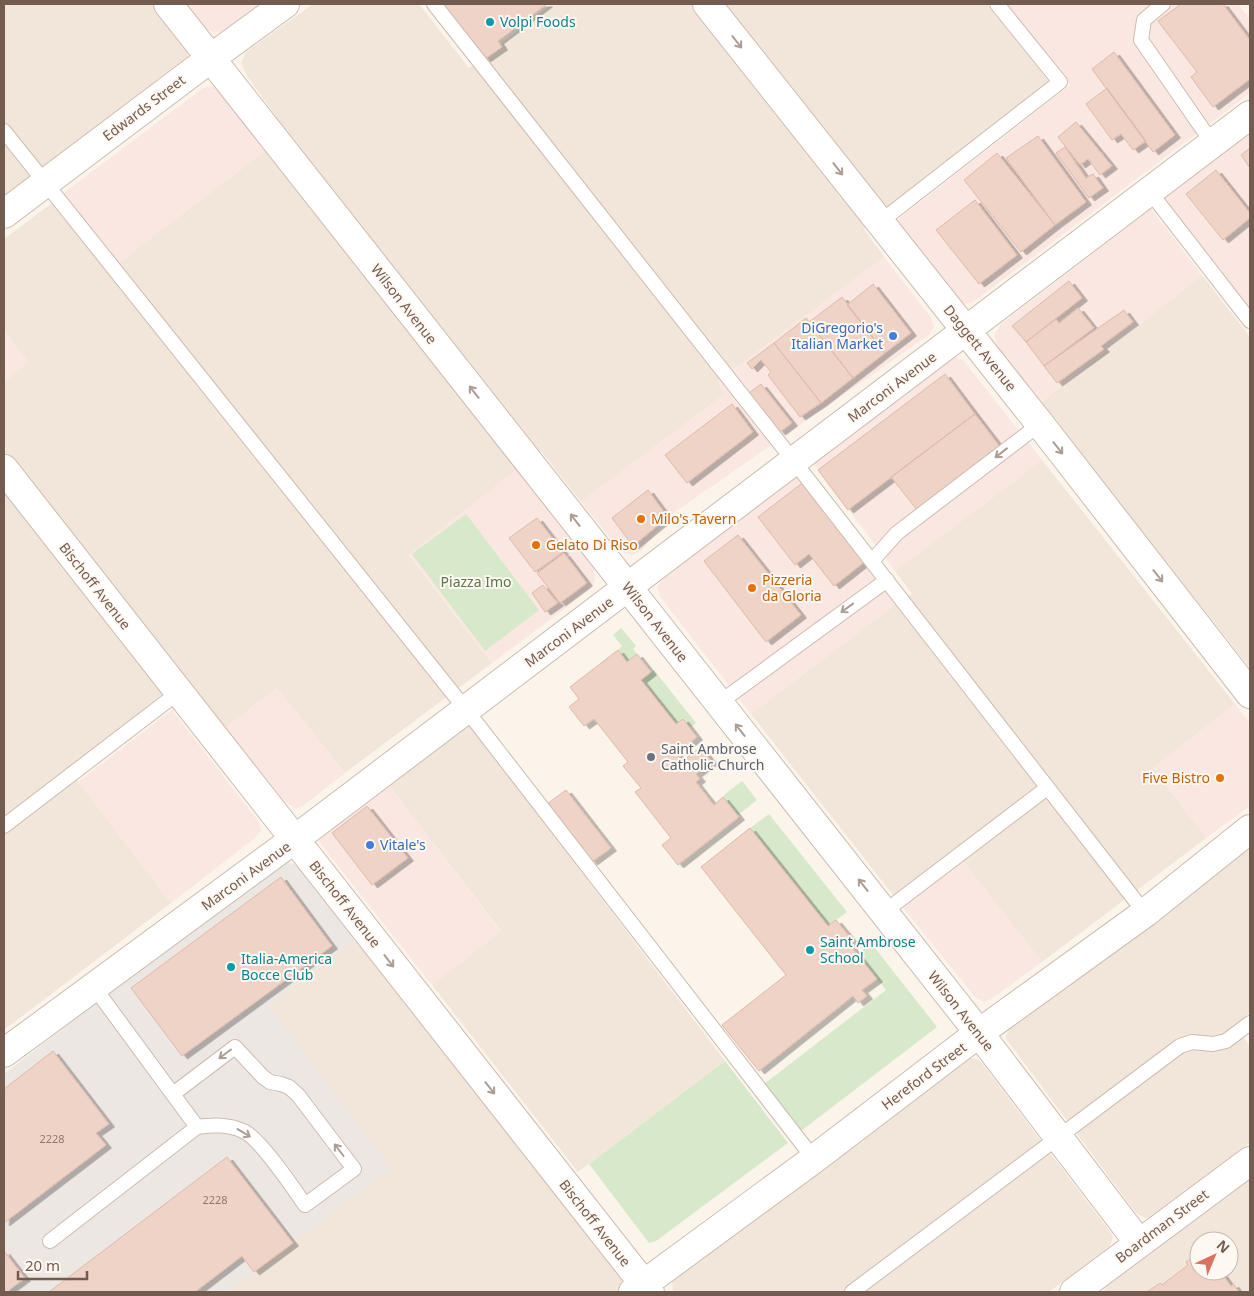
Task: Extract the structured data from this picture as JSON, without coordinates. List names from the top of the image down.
{
  "streets": {
    "street": [
      "Edwards Street",
      "Wilson Avenue",
      "Daggett Avenue",
      "Marconi Avenue",
      "Bischoff Avenue",
      "Hereford Street",
      "Boardman Street"
    ]
  },
  "crossings": [
    ["Edwards Street", "Wilson Avenue"],
    ["Wilson Avenue", "Marconi Avenue"],
    ["Wilson Avenue", "Hereford Street"],
    ["Wilson Avenue", "Boardman Street"],
    ["Daggett Avenue", "Marconi Avenue"],
    ["Marconi Avenue", "Bischoff Avenue"],
    ["Bischoff Avenue", "Hereford Street"]
  ],
  "one_way": ["Wilson Avenue", "Daggett Avenue", "Bischoff Avenue"],
  "parks": ["Piazza Imo"],
  "places": [
    "Volpi Foods",
    "DiGregorio's Italian Market",
    "Milo's Tavern",
    "Gelato Di Riso",
    "Pizzeria da Gloria",
    "Saint Ambrose Catholic Church",
    "Five Bistro",
    "Vitale's",
    "Saint Ambrose School",
    "Italia-America Bocce Club"
  ],
  "house_numbers": ["2228", "2228"],
  "scale_bar": "20 m",
  "north": "top right"
}
